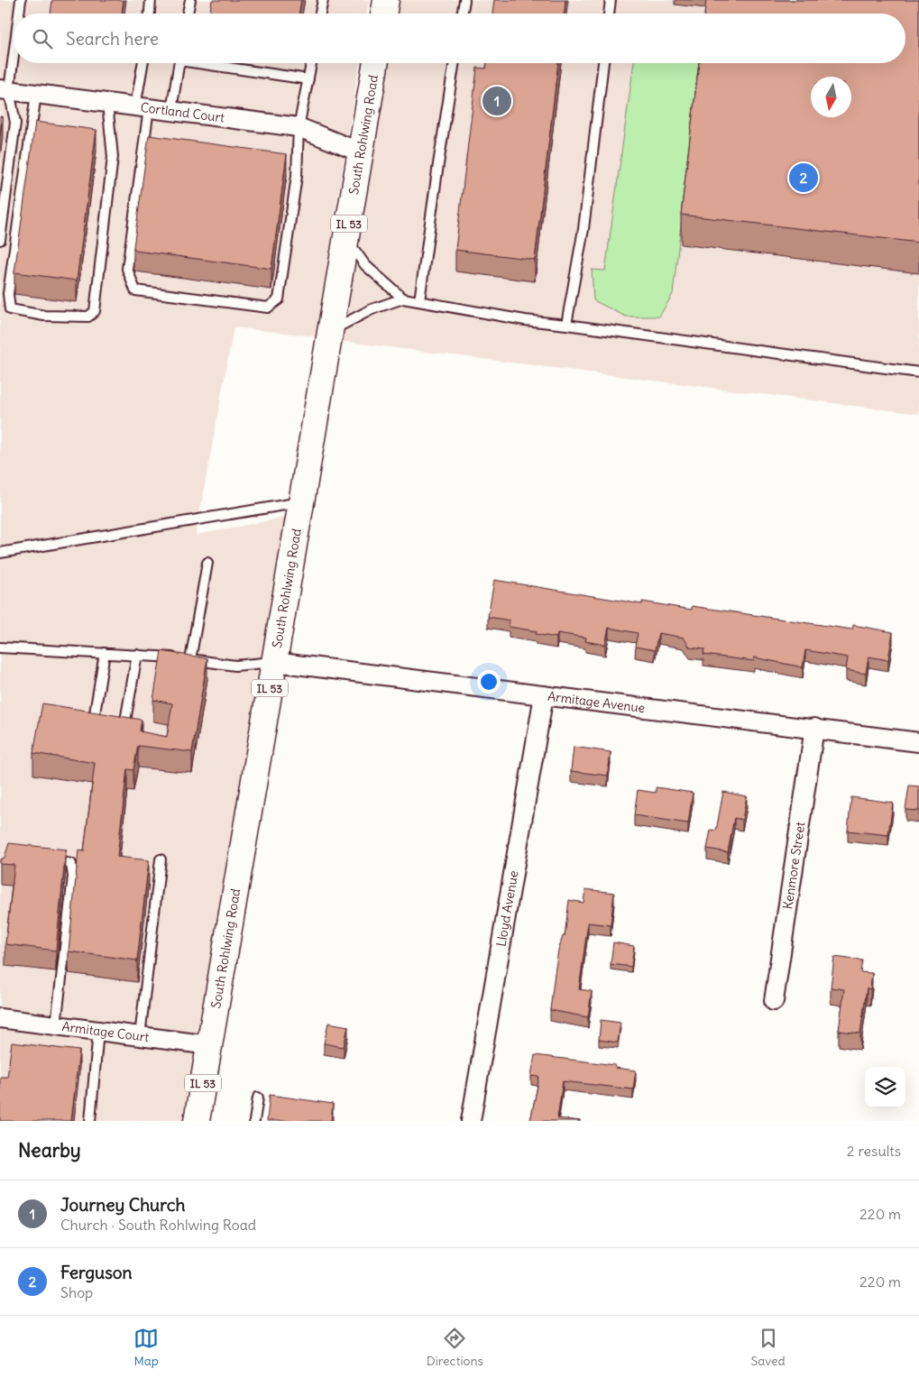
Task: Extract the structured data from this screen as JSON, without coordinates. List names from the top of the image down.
{
  "streets": {
    "main road": ["South Rohlwing Road", "IL 53"],
    "street": [
      "Cortland Court",
      "Armitage Avenue",
      "Kenmore Street",
      "Lloyd Avenue",
      "Armitage Court"
    ]
  },
  "crossings": [
    ["Cortland Court", "South Rohlwing Road"],
    ["South Rohlwing Road", "Armitage Avenue"],
    ["South Rohlwing Road", "Armitage Court"],
    ["Armitage Avenue", "Kenmore Street"],
    ["Armitage Avenue", "Lloyd Avenue"]
  ],
  "north": "bottom",
  "page": {
    "search": "Search here",
    "pins": ["1", "2"],
    "heading": ["Nearby", "2 results"],
    "list": [
      {
        "mark": "1",
        "name": "Journey Church",
        "note": "Church · South Rohlwing Road",
        "value": "220 m"
      },
      {
        "mark": "2",
        "name": "Ferguson",
        "note": "Shop",
        "value": "220 m"
      }
    ],
    "nav": ["Map", "Directions", "Saved"]
  }
}
